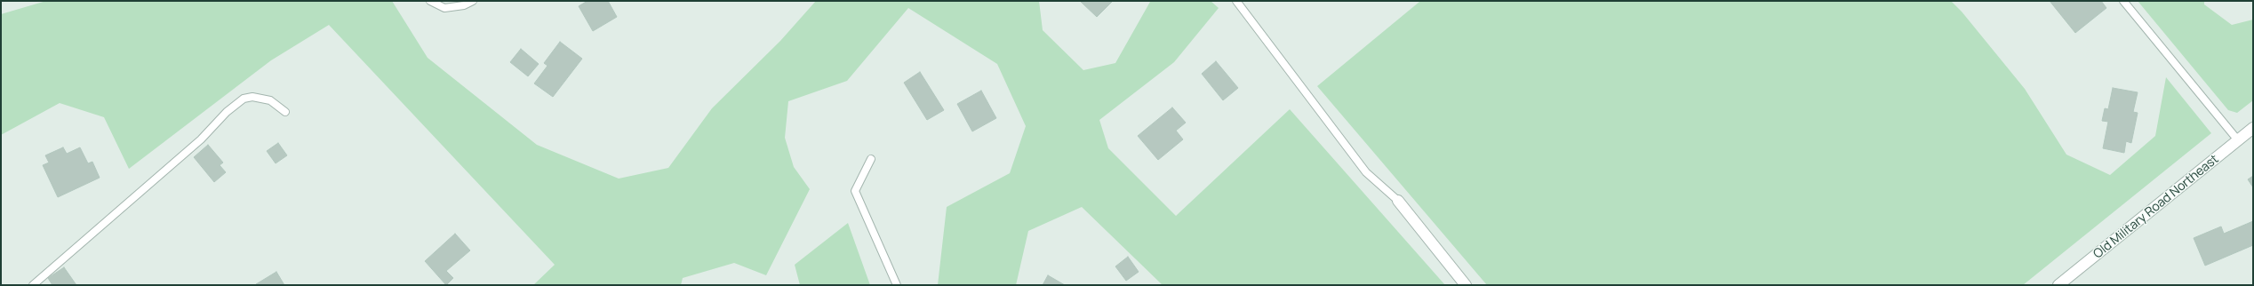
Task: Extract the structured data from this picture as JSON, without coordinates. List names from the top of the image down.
{
  "streets": {
    "street": ["Old Military Road Northeast"]
  }
}
